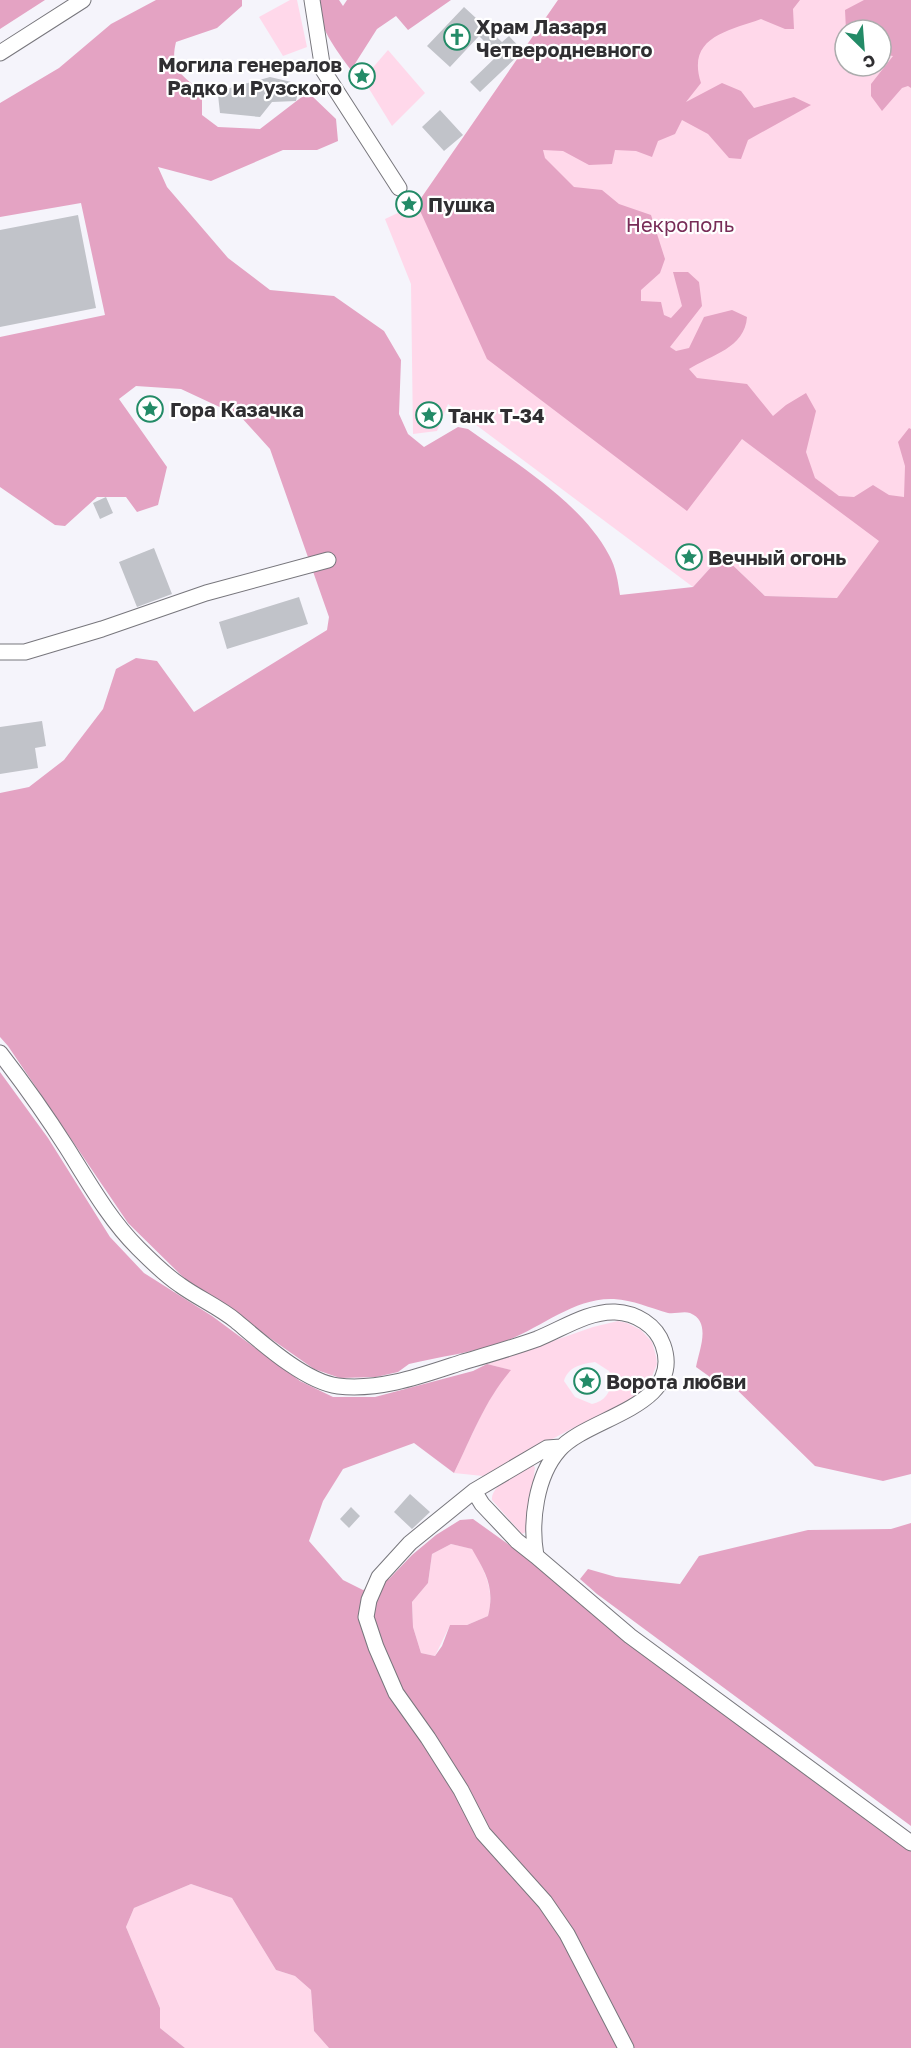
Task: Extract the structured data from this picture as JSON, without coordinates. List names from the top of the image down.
{
  "parks": ["Некрополь"],
  "places": {
    "church": ["Храм Лазаря Четверодневного"],
    "place": [
      "Могила генералов Радко и Рузского",
      "Пушка",
      "Гора Казачка",
      "Танк Т-34",
      "Вечный огонь",
      "Ворота любви"
    ]
  },
  "north": "bottom right"
}
